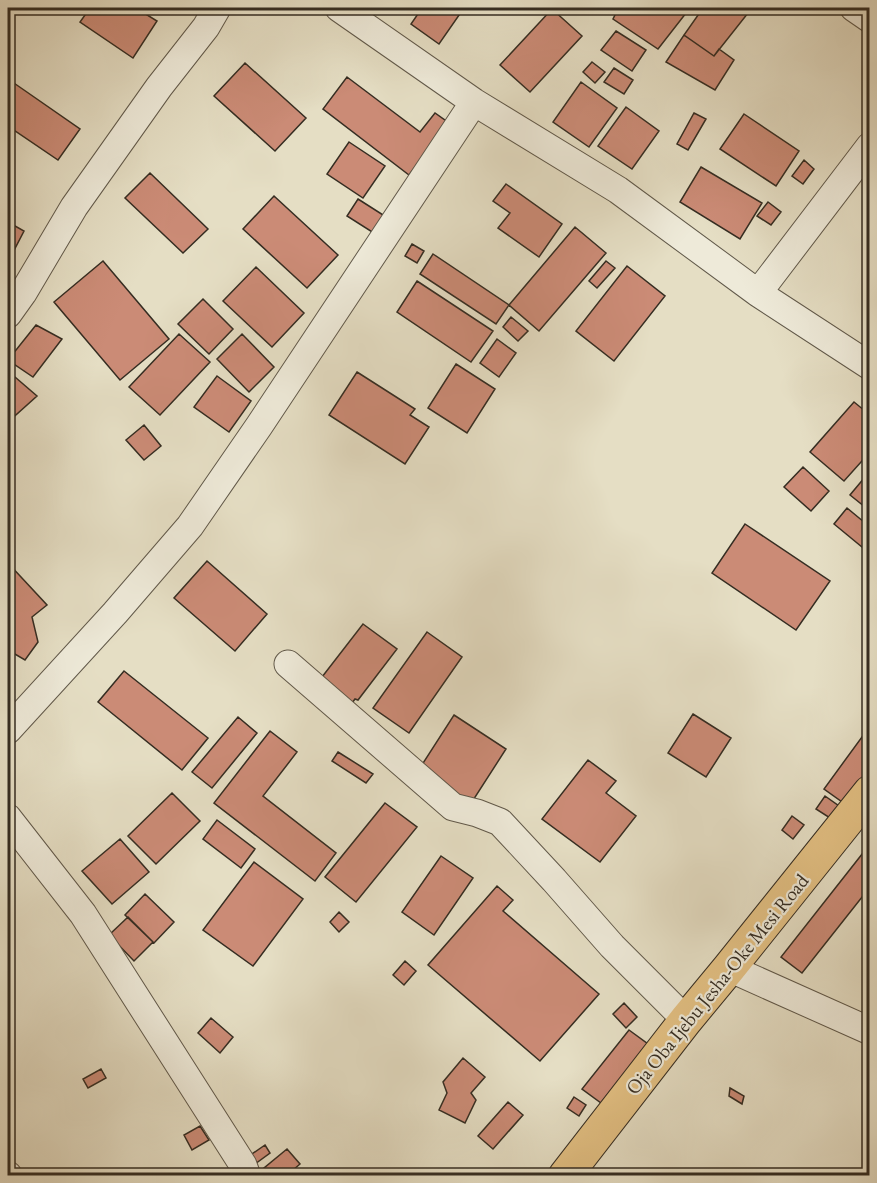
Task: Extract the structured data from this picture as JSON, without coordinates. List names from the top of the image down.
{
  "streets": {
    "main road": ["Oja Oba Ijebu Jesha-Oke Mesi Road"]
  }
}
